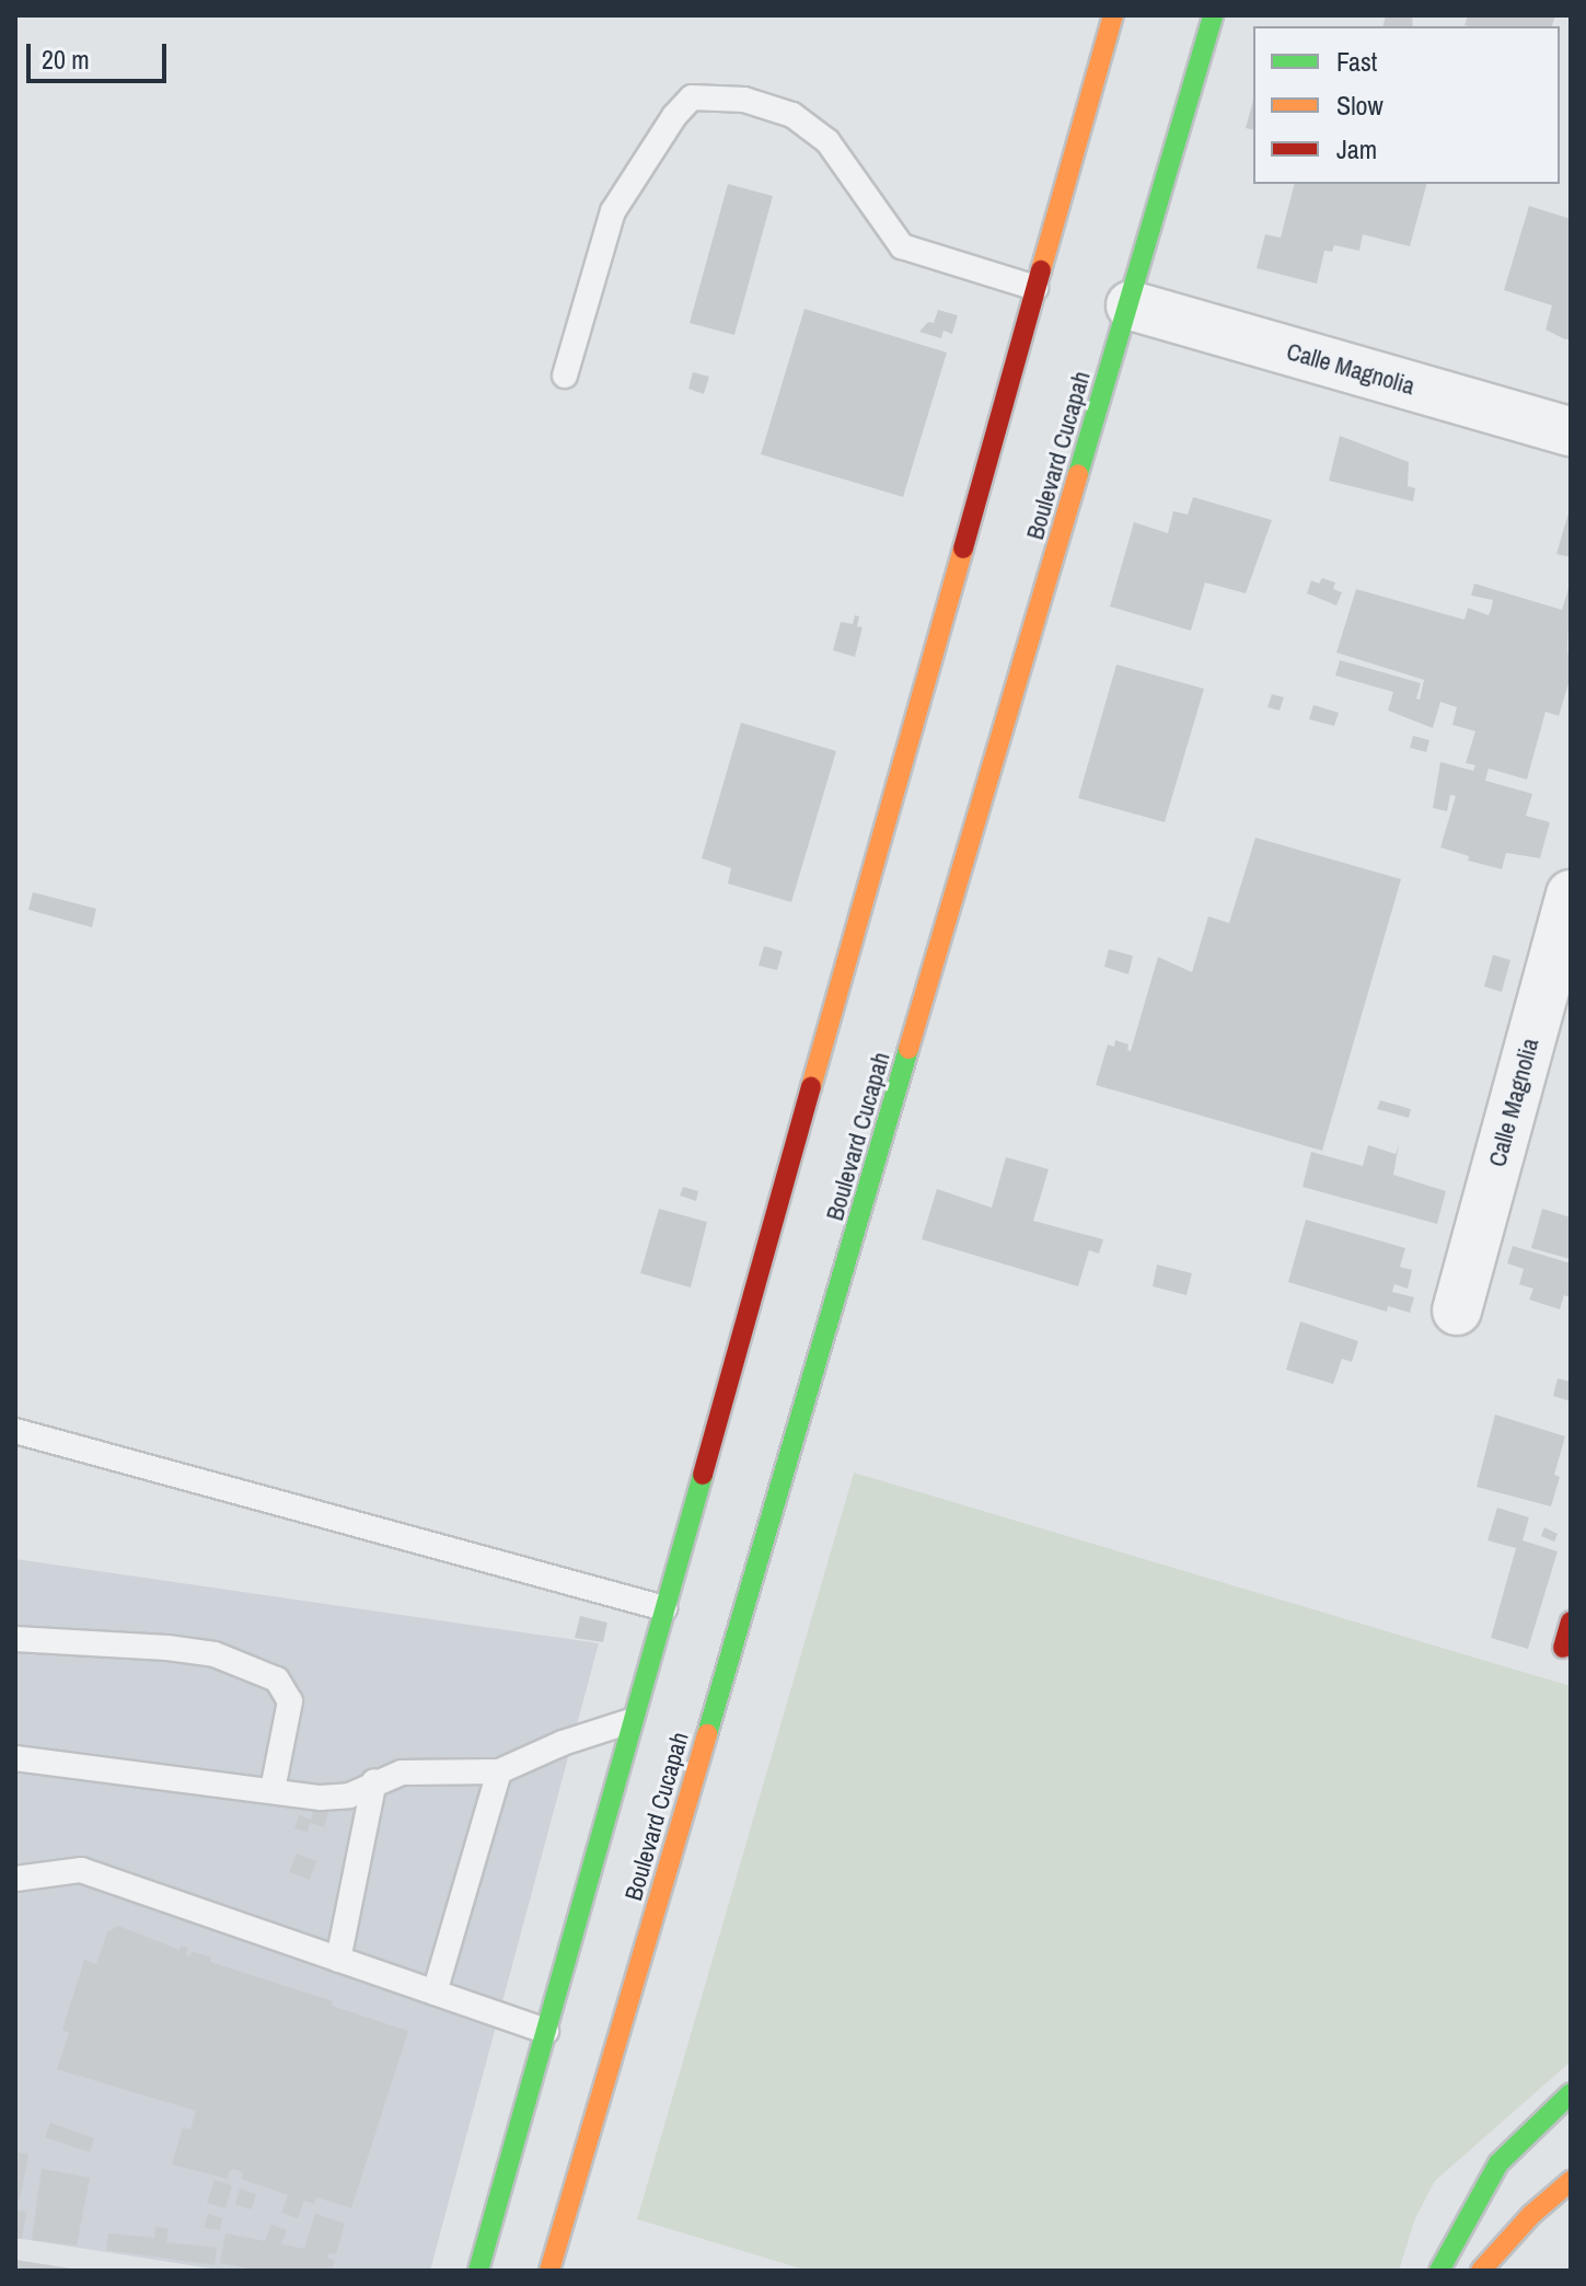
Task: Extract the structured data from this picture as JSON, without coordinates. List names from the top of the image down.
{
  "streets": {
    "main road": ["Boulevard Cucapah"],
    "street": ["Calle Magnolia"]
  },
  "crossings": [
    ["Calle Magnolia", "Boulevard Cucapah"]
  ],
  "legend": ["Fast", "Slow", "Jam"],
  "scale_bar": "20 m"
}
